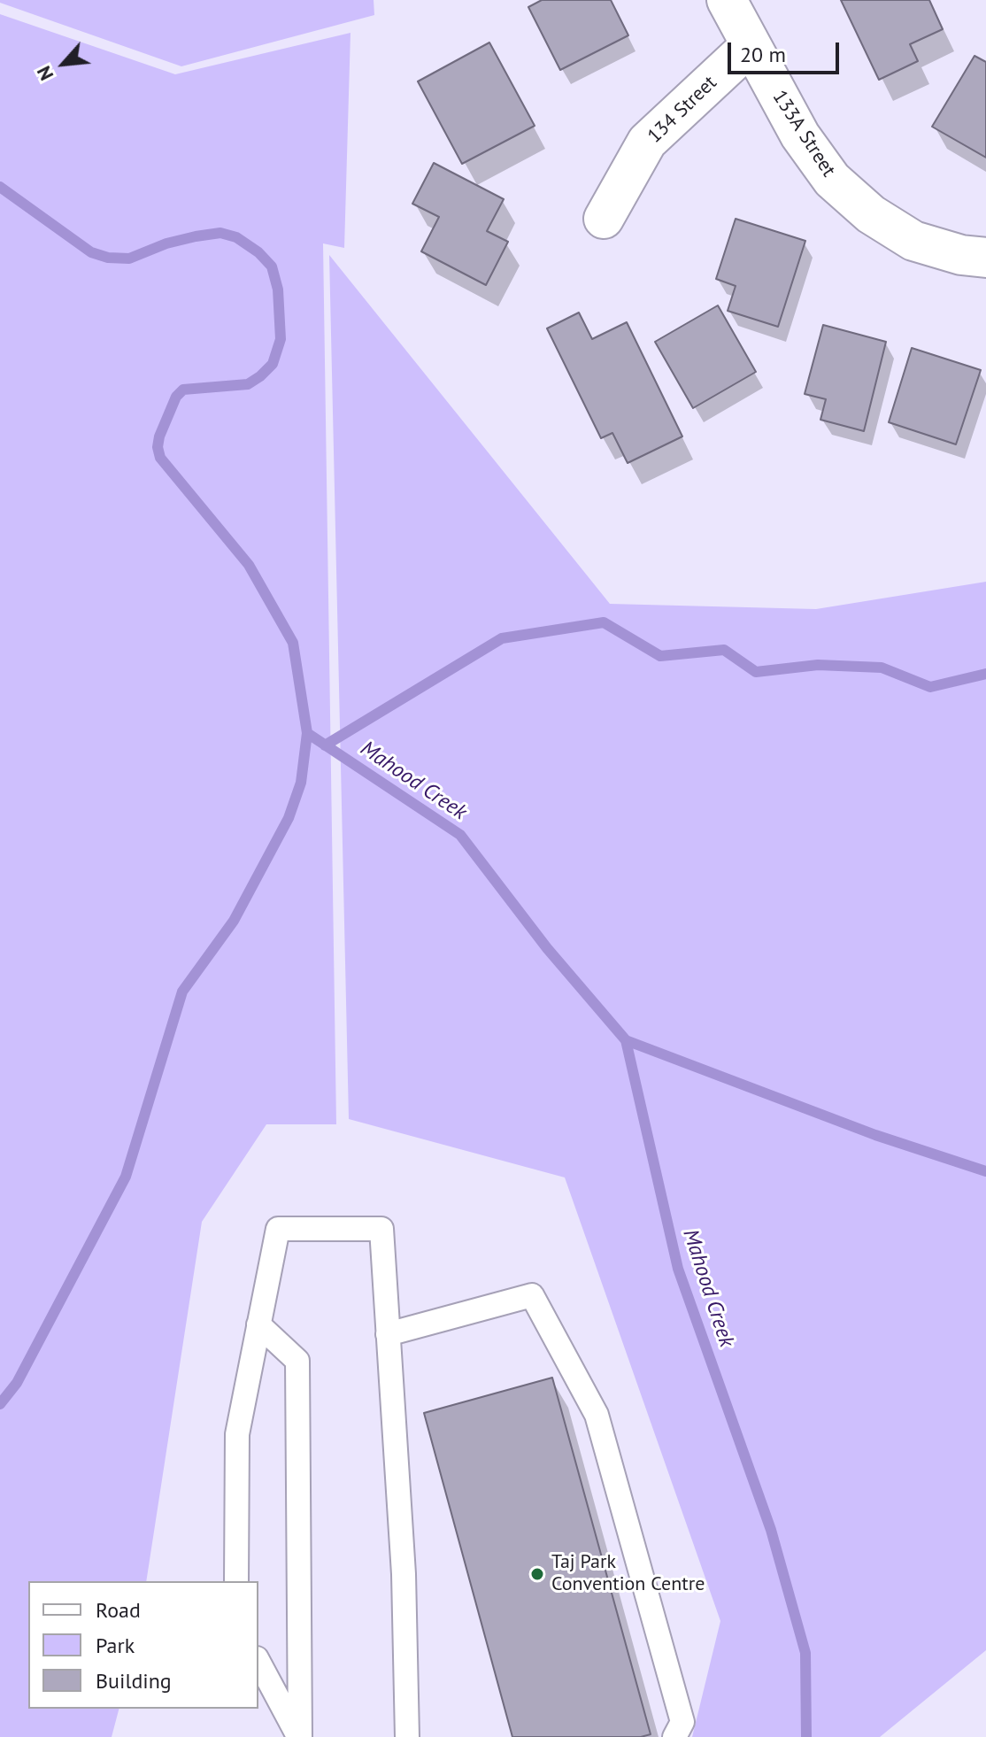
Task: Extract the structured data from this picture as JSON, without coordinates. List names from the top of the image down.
{
  "streets": {
    "street": ["134 Street", "133A Street"]
  },
  "crossings": [
    ["134 Street", "133A Street"]
  ],
  "water": ["Mahood Creek"],
  "places": ["Taj Park Convention Centre"],
  "legend": ["Road", "Park", "Building"],
  "scale_bar": "20 m",
  "north": "bottom left"
}
